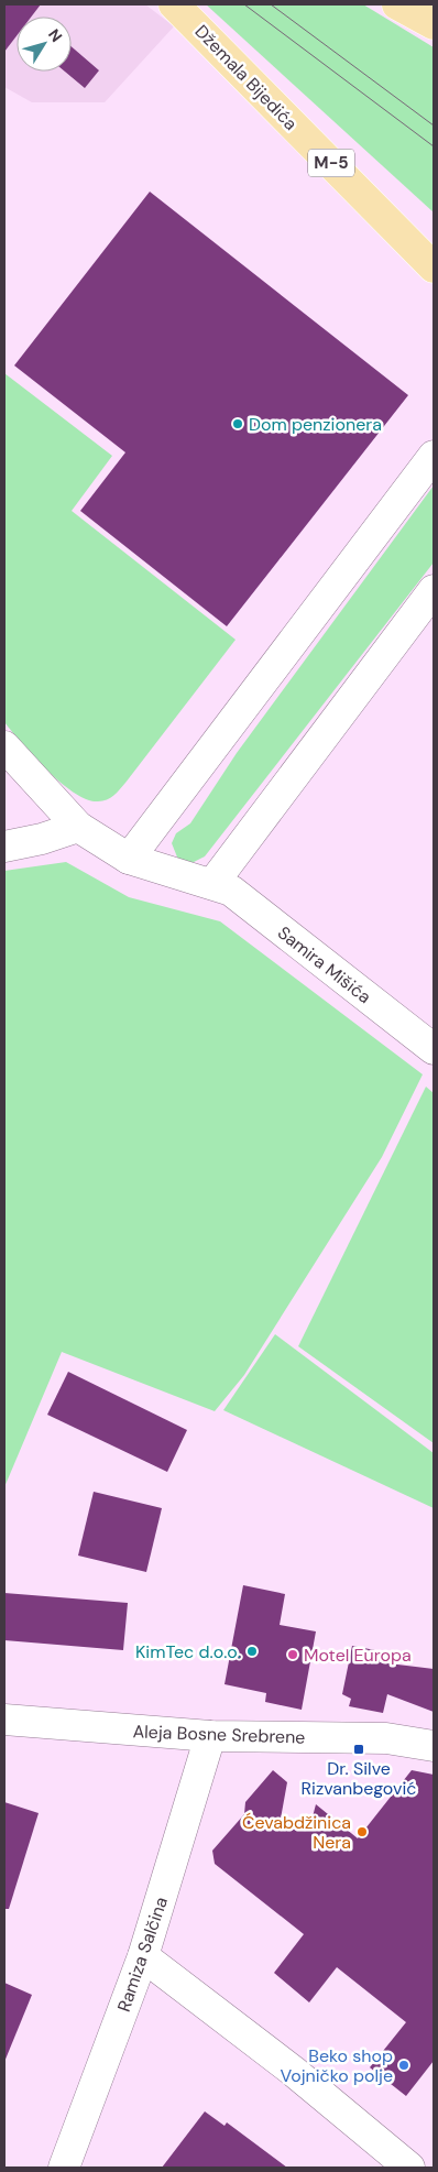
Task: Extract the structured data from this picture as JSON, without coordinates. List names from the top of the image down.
{
  "streets": {
    "main road": ["Džemala Bijedića", "M-5"],
    "street": ["Samira Mišića", "Aleja Bosne Srebrene", "Ramiza Salčina"]
  },
  "crossings": [
    ["Aleja Bosne Srebrene", "Ramiza Salčina"]
  ],
  "places": {
    "other": [
      "Dom penzionera",
      "KimTec d.o.o.",
      "Motel Europa",
      "Ćevabdžinica Nera",
      "Beko shop Vojničko polje"
    ],
    "transit": ["Dr. Silve Rizvanbegović"]
  },
  "north": "top right"
}
